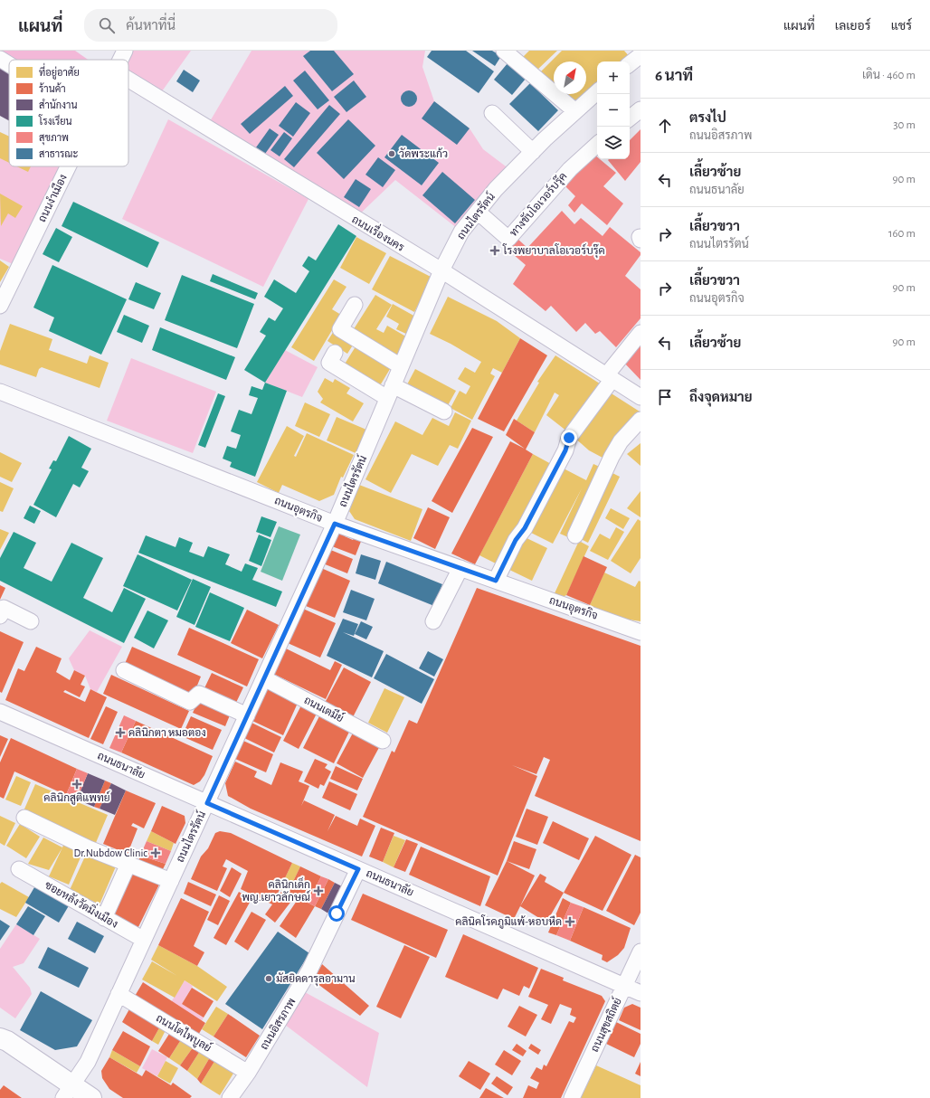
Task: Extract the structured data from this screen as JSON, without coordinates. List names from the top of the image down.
{
  "streets": {
    "street": [
      "ถนนงำเมือง",
      "ทางขับโอเวอร์บรุ๊ค",
      "ถนนไตรรัตน์",
      "ถนนเรื่องนคร",
      "ถนนอุตรกิจ",
      "ถนนเตมีย์",
      "ถนนธนาลัย",
      "ซอยหลังวัดมิ่งเมือง",
      "ถนนอิสรภาพ",
      "ถนนสุขสถิตย์",
      "ถนนโตไพบูลย์"
    ]
  },
  "crossings": [
    ["ทางขับโอเวอร์บรุ๊ค", "ถนนไตรรัตน์"],
    ["ถนนไตรรัตน์", "ถนนเรื่องนคร"],
    ["ถนนไตรรัตน์", "ถนนอุตรกิจ"],
    ["ถนนไตรรัตน์", "ถนนเตมีย์"],
    ["ถนนไตรรัตน์", "ถนนธนาลัย"],
    ["ถนนไตรรัตน์", "ซอยหลังวัดมิ่งเมือง"],
    ["ถนนไตรรัตน์", "ถนนโตไพบูลย์"],
    ["ถนนธนาลัย", "ถนนอิสรภาพ"],
    ["ถนนธนาลัย", "ถนนสุขสถิตย์"],
    ["ถนนอิสรภาพ", "ถนนโตไพบูลย์"]
  ],
  "places": {
    "other": ["วัดพระแก้ว", "มัสยิดดารุลอามาน"],
    "health": [
      "โรงพยาบาลโอเวอร์บรุ๊ค",
      "คลินิกตา หมอตอง",
      "คลินิกสูติแพทย์",
      "Dr.Nubdow Clinic",
      "คลินิกเด็ก พญ.เยาวลักษณ์",
      "คลินิคโรคภูมิแพ้-หอบหืด"
    ]
  },
  "legend": [
    "ที่อยู่อาศัย",
    "ร้านค้า",
    "สำนักงาน",
    "โรงเรียน",
    "สุขภาพ",
    "สาธารณะ"
  ],
  "north": "top right",
  "page": {
    "header": "แผนที่",
    "search": "ค้นหาที่นี่",
    "nav": ["แผนที่", "เลเยอร์", "แชร์"],
    "heading": ["6 นาที", "เดิน · 460 m"],
    "map_buttons": ["+", "−"],
    "list": [
      ["ตรงไป", "ถนนอิสรภาพ", "30 m"],
      ["เลี้ยวซ้าย", "ถนนธนาลัย", "90 m"],
      ["เลี้ยวขวา", "ถนนไตรรัตน์", "160 m"],
      ["เลี้ยวขวา", "ถนนอุตรกิจ", "90 m"],
      ["เลี้ยวซ้าย", "90 m"],
      "ถึงจุดหมาย"
    ]
  }
}
